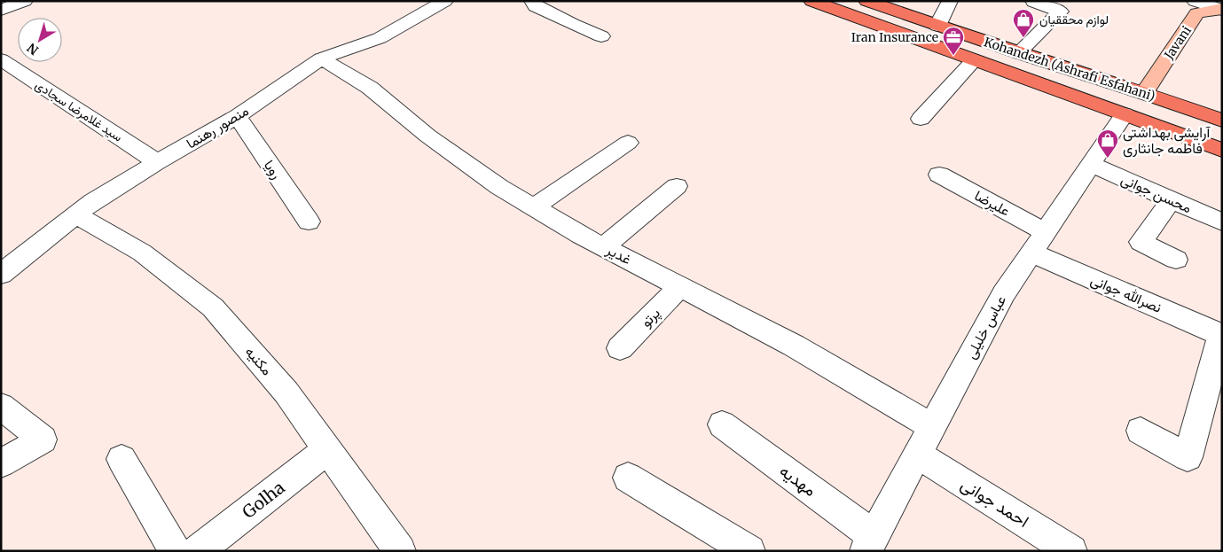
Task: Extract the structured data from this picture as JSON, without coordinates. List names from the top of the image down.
{
  "streets": {
    "main road": ["Kohandezh (Ashrafi Esfahani)"],
    "street": [
      "Javani",
      "سید غلامرضا سجادی",
      "منصور رهنما",
      "رویا",
      "محسن جوانی",
      "علیرضا",
      "غدیر",
      "نصرالله جوانی",
      "پرتو",
      "عباس خلیلی",
      "مکنیه",
      "مهدیه",
      "Golha",
      "احمد جوانی"
    ]
  },
  "crossings": [
    ["Javani", "Kohandezh (Ashrafi Esfahani)"],
    ["Kohandezh (Ashrafi Esfahani)", "عباس خلیلی"],
    ["سید غلامرضا سجادی", "منصور رهنما"],
    ["منصور رهنما", "رویا"],
    ["منصور رهنما", "غدیر"],
    ["منصور رهنما", "مکنیه"],
    ["محسن جوانی", "عباس خلیلی"],
    ["علیرضا", "نصرالله جوانی"],
    ["علیرضا", "عباس خلیلی"],
    ["غدیر", "پرتو"],
    ["غدیر", "عباس خلیلی"],
    ["نصرالله جوانی", "عباس خلیلی"],
    ["عباس خلیلی", "مهدیه"],
    ["عباس خلیلی", "احمد جوانی"],
    ["مکنیه", "Golha"]
  ],
  "places": {
    "shop": ["لوازم محققیان", "آرایشی بهداشتی فاطمه جانثاری"],
    "office": ["Iran Insurance"]
  },
  "north": "bottom left"
}
